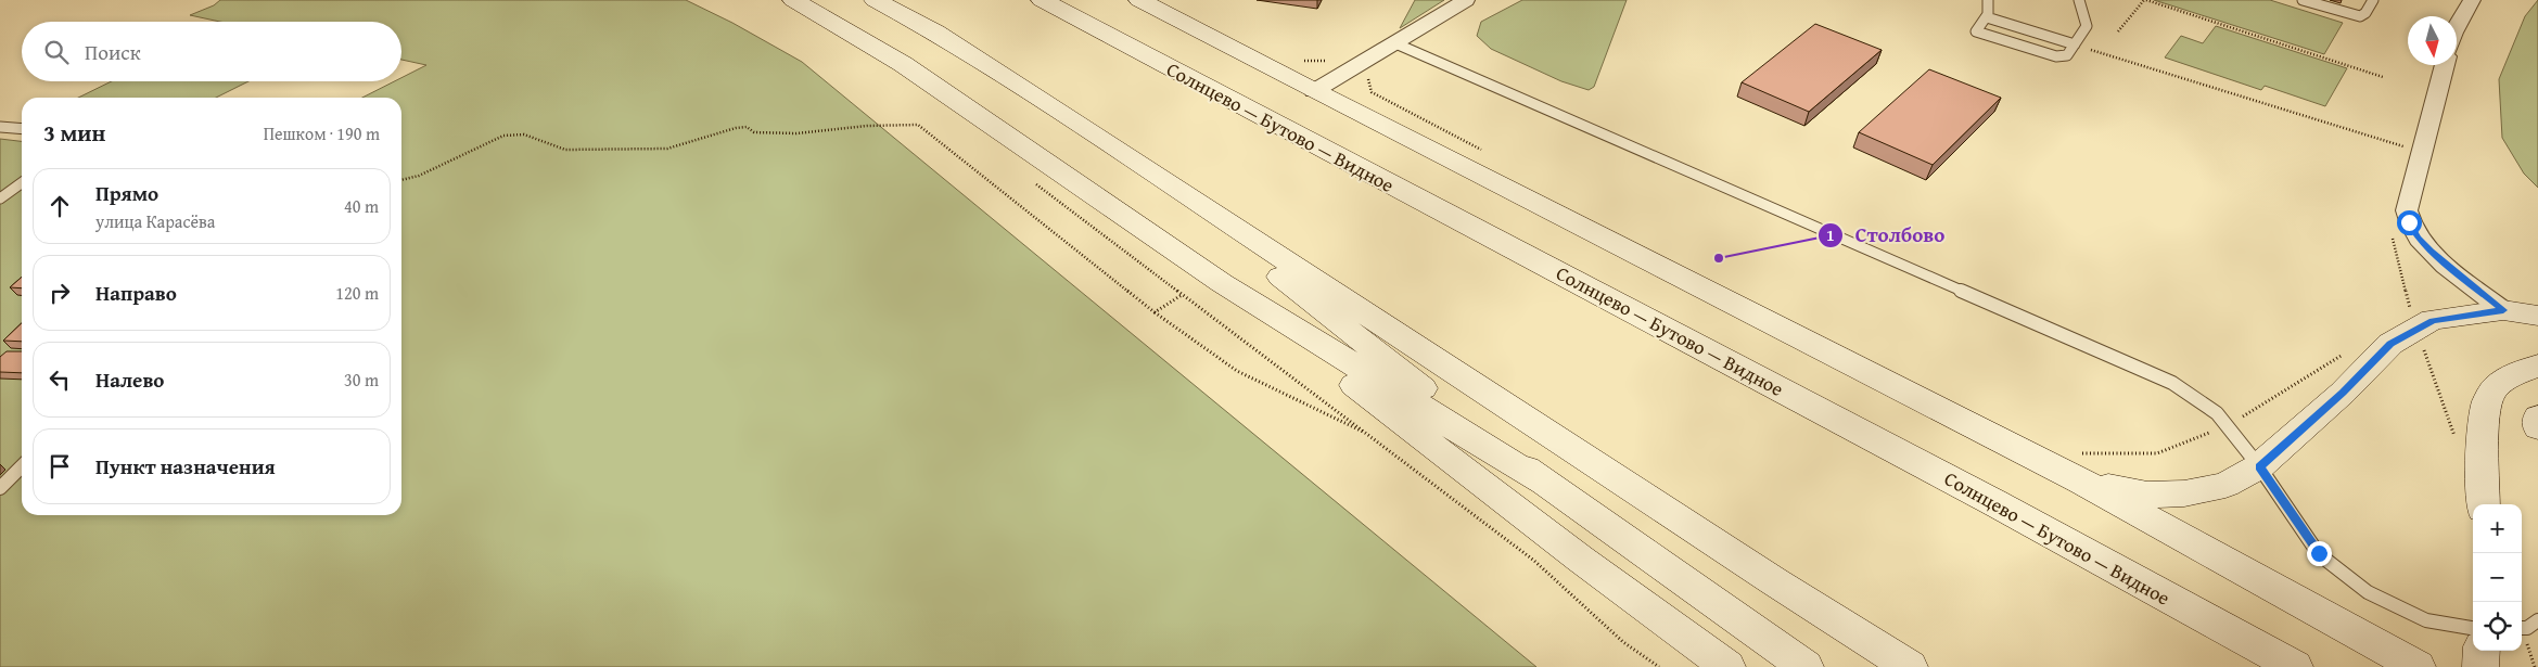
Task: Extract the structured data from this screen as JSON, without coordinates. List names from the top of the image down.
{
  "streets": {
    "main road": ["Солнцево — Бутово — Видное"]
  },
  "places": ["Столбово"],
  "north": "bottom",
  "page": {
    "search": "Поиск",
    "heading": ["3 мин", "Пешком · 190 m"],
    "list": [
      ["Прямо", "улица Карасёва", "40 m"],
      ["Направо", "120 m"],
      ["Налево", "30 m"],
      "Пункт назначения"
    ],
    "map_buttons": ["+", "−"]
  }
}
